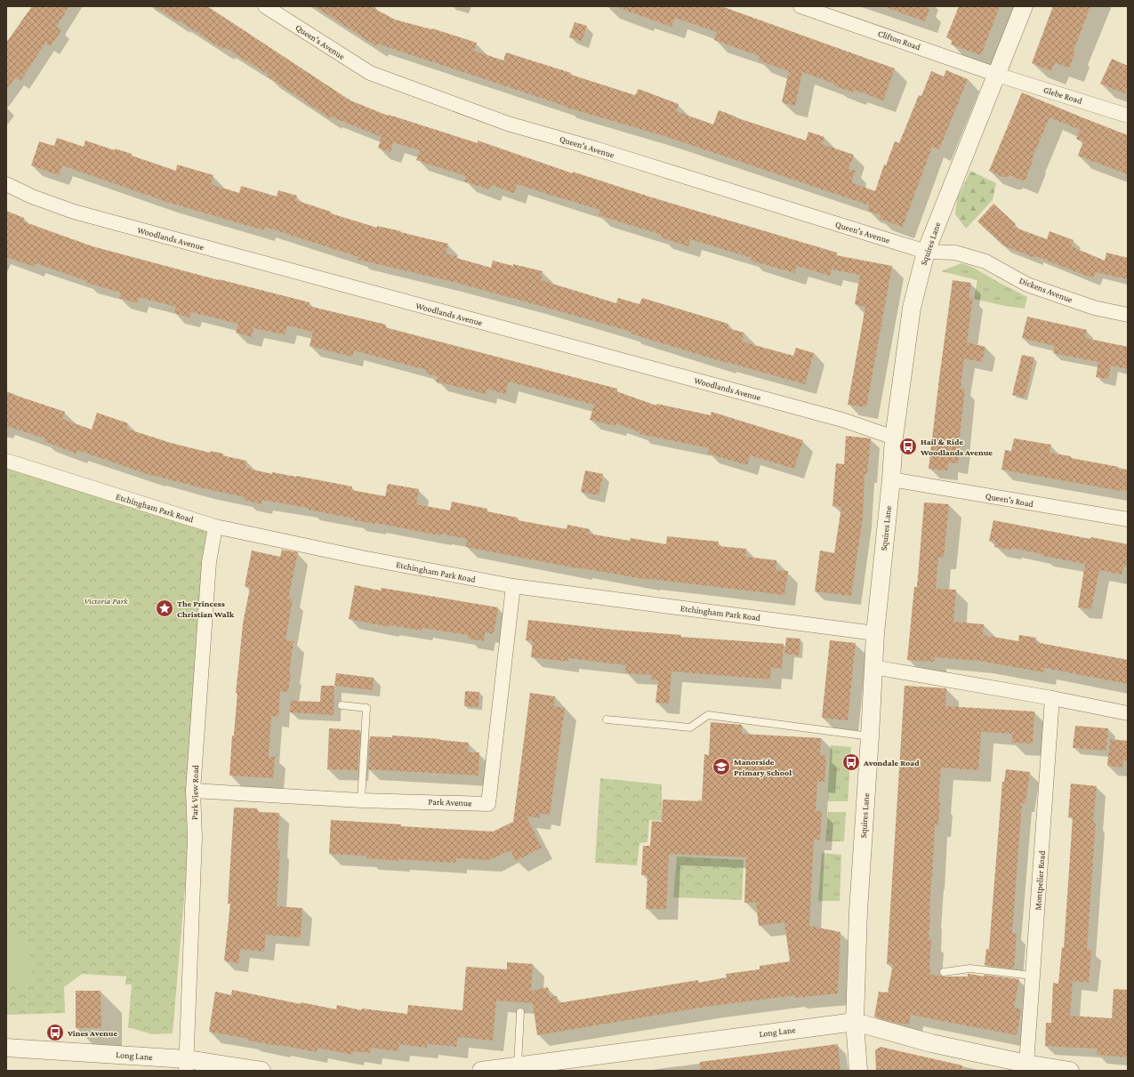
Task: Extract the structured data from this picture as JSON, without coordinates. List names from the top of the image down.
{
  "streets": {
    "street": [
      "Clifton Road",
      "Queen's Avenue",
      "Glebe Road",
      "Woodlands Avenue",
      "Squires Lane",
      "Dickens Avenue",
      "Queen's Road",
      "Etchingham Park Road",
      "Park View Road",
      "Park Avenue",
      "Montpelier Road",
      "Long Lane"
    ]
  },
  "crossings": [
    ["Clifton Road", "Glebe Road"],
    ["Clifton Road", "Squires Lane"],
    ["Queen's Avenue", "Squires Lane"],
    ["Queen's Avenue", "Dickens Avenue"],
    ["Glebe Road", "Squires Lane"],
    ["Woodlands Avenue", "Squires Lane"],
    ["Squires Lane", "Dickens Avenue"],
    ["Squires Lane", "Queen's Road"],
    ["Squires Lane", "Etchingham Park Road"],
    ["Squires Lane", "Long Lane"],
    ["Etchingham Park Road", "Park View Road"],
    ["Etchingham Park Road", "Park Avenue"],
    ["Park View Road", "Park Avenue"],
    ["Park View Road", "Long Lane"],
    ["Montpelier Road", "Long Lane"]
  ],
  "parks": ["Victoria Park"],
  "places": {
    "bus stop": ["Hail & Ride Woodlands Avenue", "Avondale Road", "Vines Avenue"],
    "place": ["The Princess Christian Walk"],
    "school or university": ["Manorside Primary School"]
  }
}
